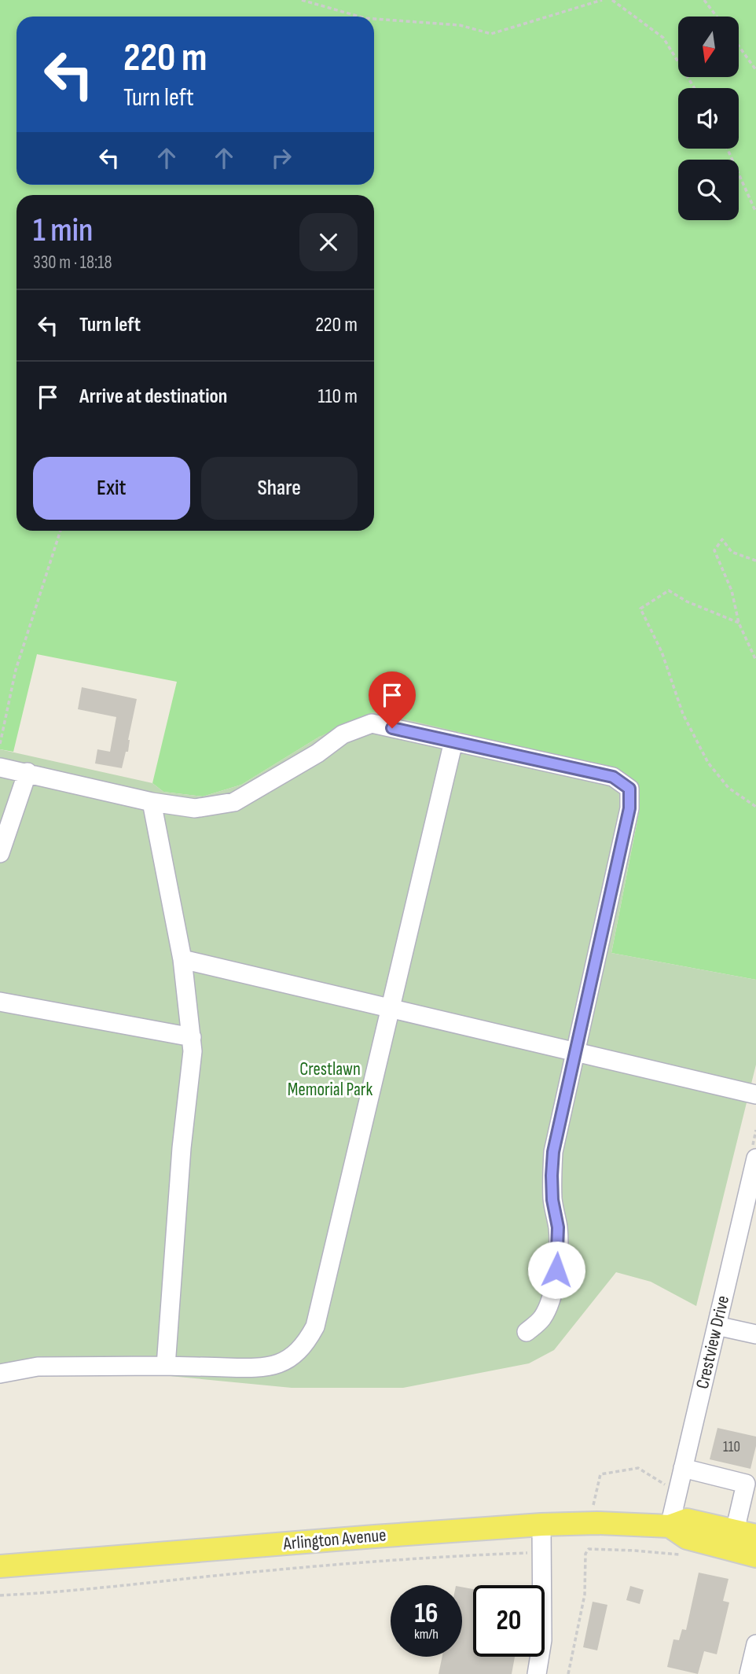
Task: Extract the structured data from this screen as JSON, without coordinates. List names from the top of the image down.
{
  "streets": {
    "main road": ["Arlington Avenue"],
    "street": ["Crestview Drive"]
  },
  "crossings": [
    ["Crestview Drive", "Arlington Avenue"]
  ],
  "parks": ["Crestlawn Memorial Park"],
  "house_numbers": ["110"],
  "north": "bottom",
  "page": {
    "turn": ["220 m", "Turn left"],
    "heading": ["1 min", "330 m · 18:18"],
    "list": [
      {
        "name": "Turn left",
        "value": "220 m"
      },
      {
        "name": "Arrive at destination",
        "value": "110 m"
      }
    ],
    "buttons": ["Exit", "Share"],
    "speed": "16 km/h",
    "limit": "20"
  }
}
